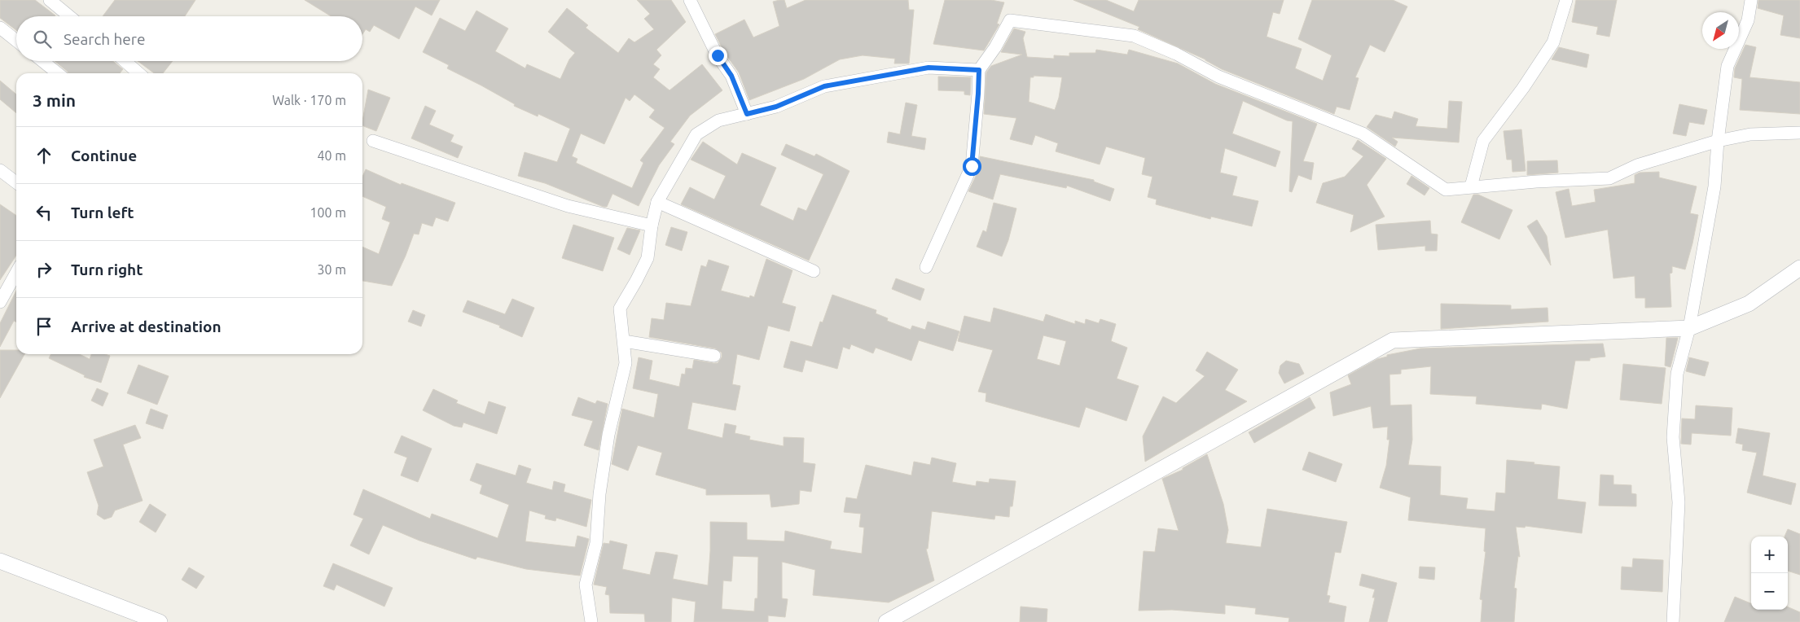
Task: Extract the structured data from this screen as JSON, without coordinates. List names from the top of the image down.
{
  "north": "bottom left",
  "page": {
    "search": "Search here",
    "heading": ["3 min", "Walk · 170 m"],
    "list": [
      ["Continue", "40 m"],
      ["Turn left", "100 m"],
      ["Turn right", "30 m"],
      "Arrive at destination"
    ],
    "map_buttons": ["+", "−"]
  }
}
